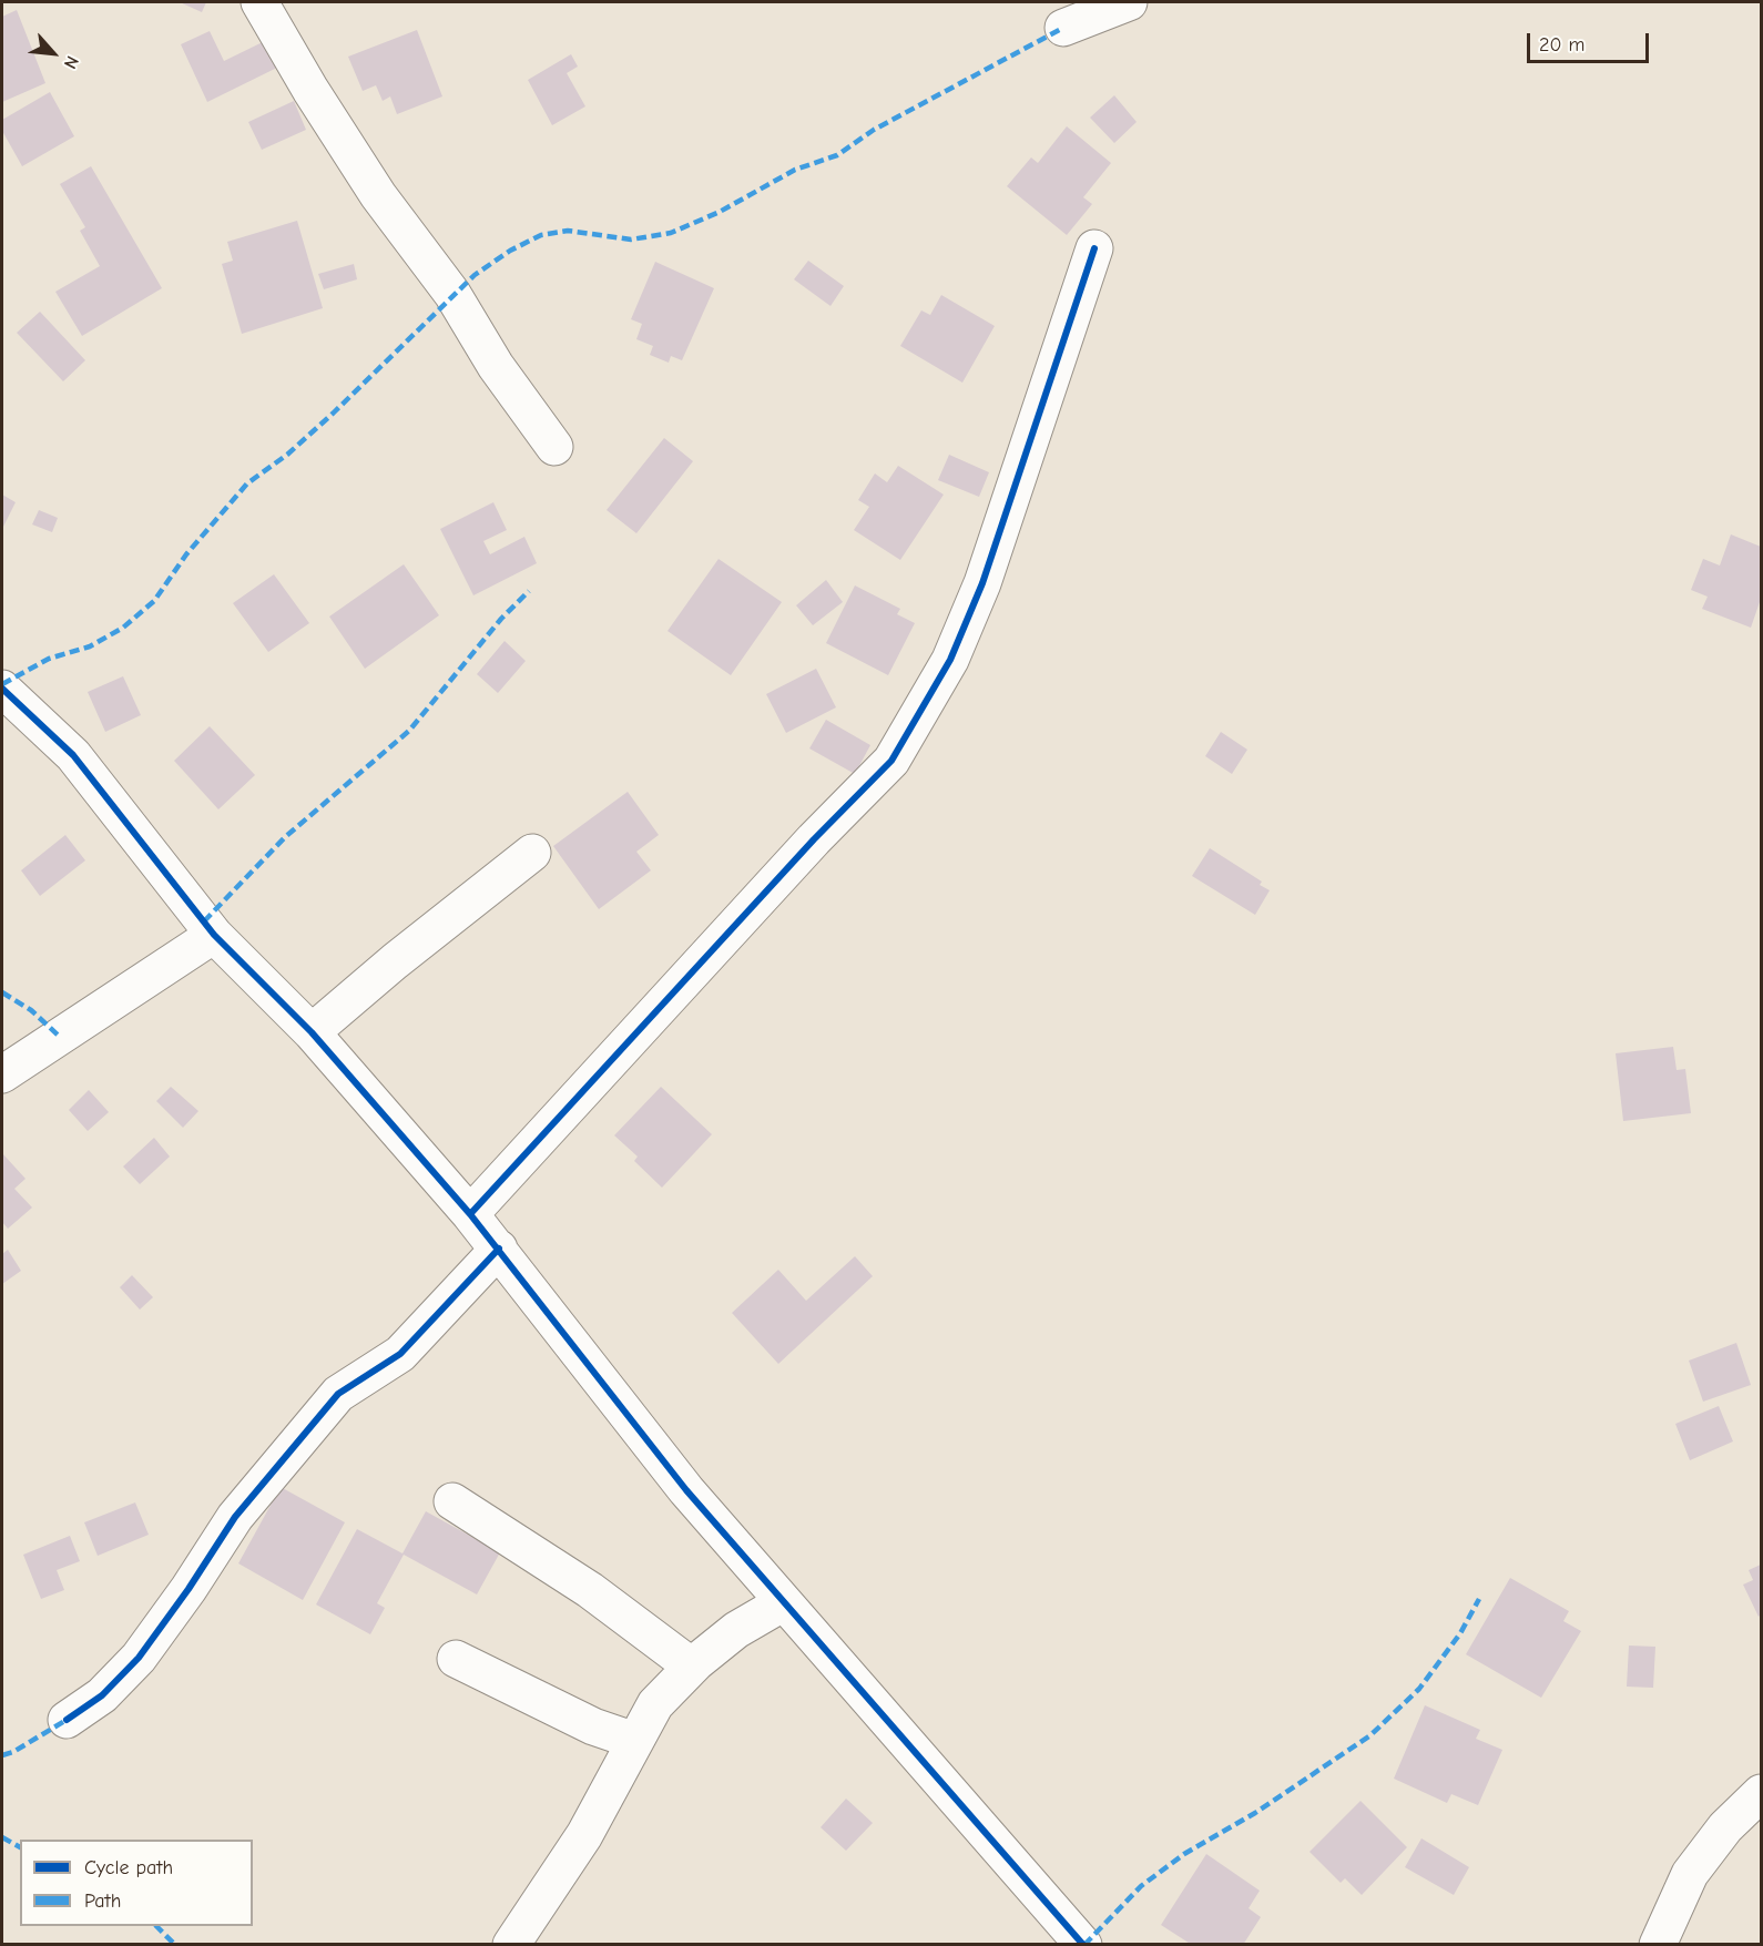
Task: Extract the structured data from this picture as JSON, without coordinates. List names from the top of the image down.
{
  "legend": ["Cycle path", "Path"],
  "scale_bar": "20 m",
  "north": "bottom right"
}
